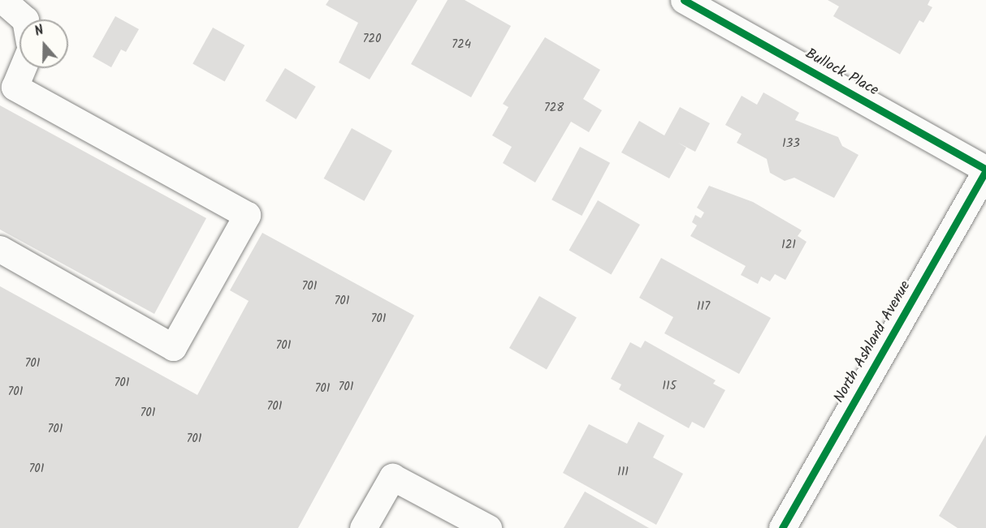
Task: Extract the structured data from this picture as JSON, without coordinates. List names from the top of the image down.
{
  "streets": {
    "street": ["Bullock Place", "North Ashland Avenue"]
  },
  "crossings": [
    ["Bullock Place", "North Ashland Avenue"]
  ],
  "house_numbers": [
    "720",
    "724",
    "728",
    "133",
    "121",
    "701",
    "701",
    "117",
    "701",
    "701",
    "701",
    "701",
    "115",
    "701",
    "701",
    "701",
    "701",
    "701",
    "701",
    "701",
    "701",
    "111"
  ],
  "north": "top"
}
